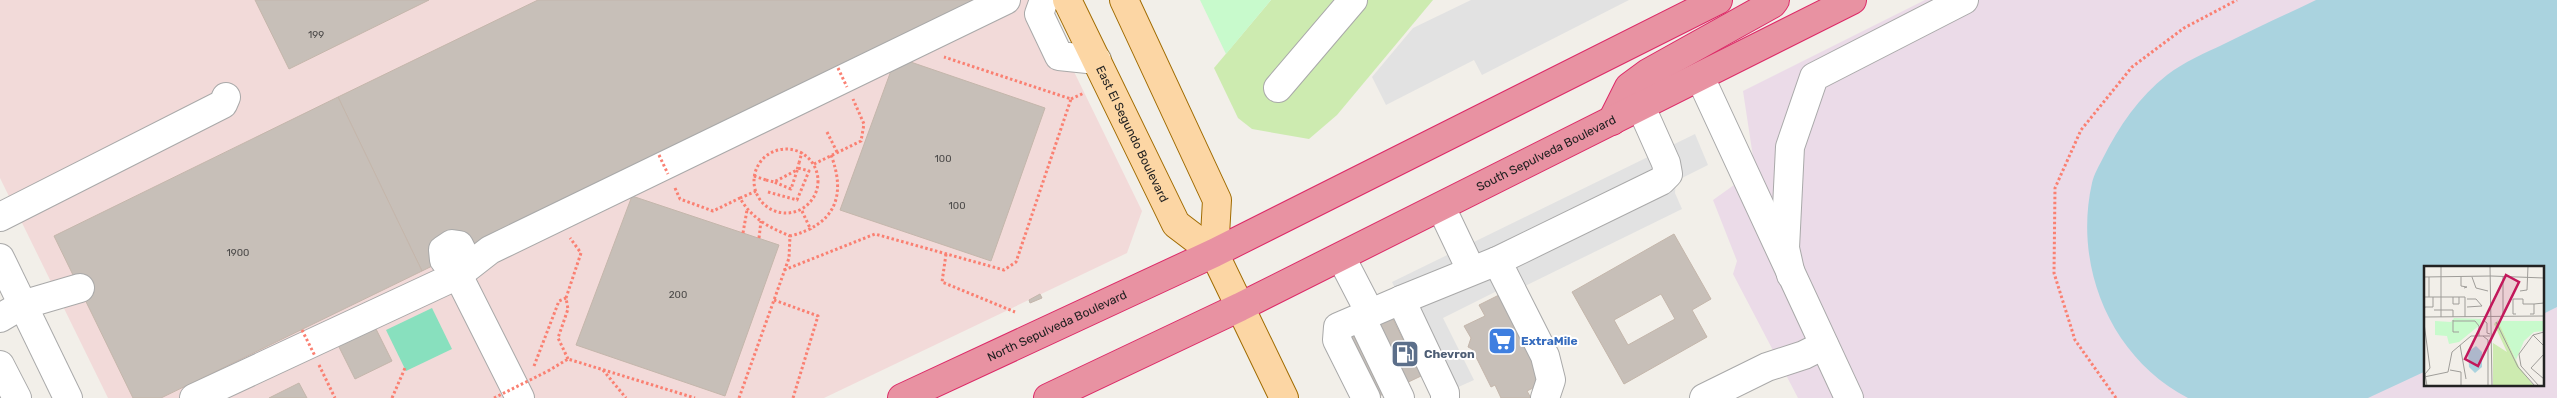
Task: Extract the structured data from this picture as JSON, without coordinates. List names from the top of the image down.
{
  "streets": {
    "highway": ["South Sepulveda Boulevard", "North Sepulveda Boulevard"],
    "main road": ["East El Segundo Boulevard"]
  },
  "crossings": [
    ["East El Segundo Boulevard", "South Sepulveda Boulevard"],
    ["East El Segundo Boulevard", "North Sepulveda Boulevard"]
  ],
  "places": {
    "supermarket": ["ExtraMile"],
    "fuel station": ["Chevron"]
  },
  "house_numbers": [
    "199",
    "100",
    "100",
    "1900",
    "200"
  ]
}
